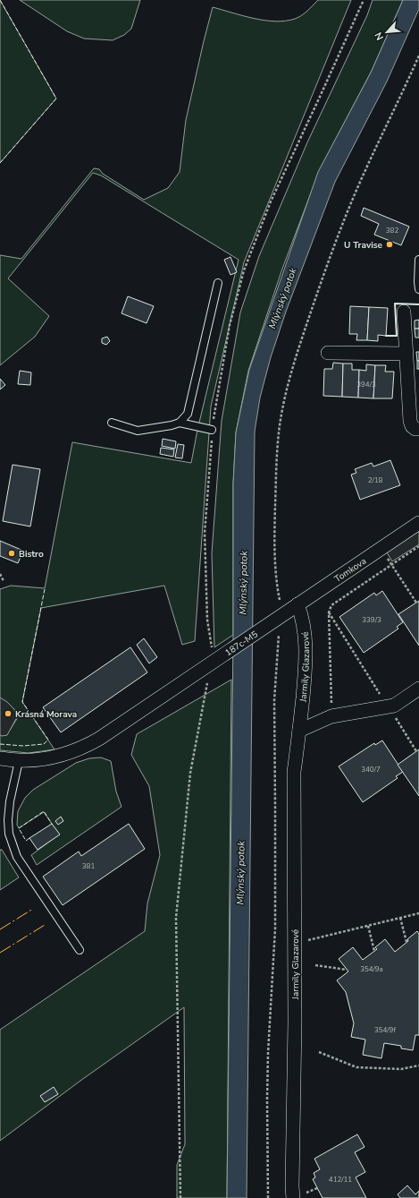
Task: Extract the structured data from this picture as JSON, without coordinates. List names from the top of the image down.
{
  "streets": {
    "street": ["Tomkova", "187c-M5", "Jarmily Glazarové"]
  },
  "crossings": [
    ["Tomkova", "187c-M5"],
    ["Tomkova", "Jarmily Glazarové"]
  ],
  "water": ["Mlýnský potok"],
  "places": ["U Travise", "Bistro", "Krásná Morava"],
  "house_numbers": [
    "382",
    "394/3",
    "2/18",
    "339/3",
    "340/7",
    "381",
    "354/9a",
    "354/9f",
    "412/11"
  ],
  "north": "bottom left"
}
